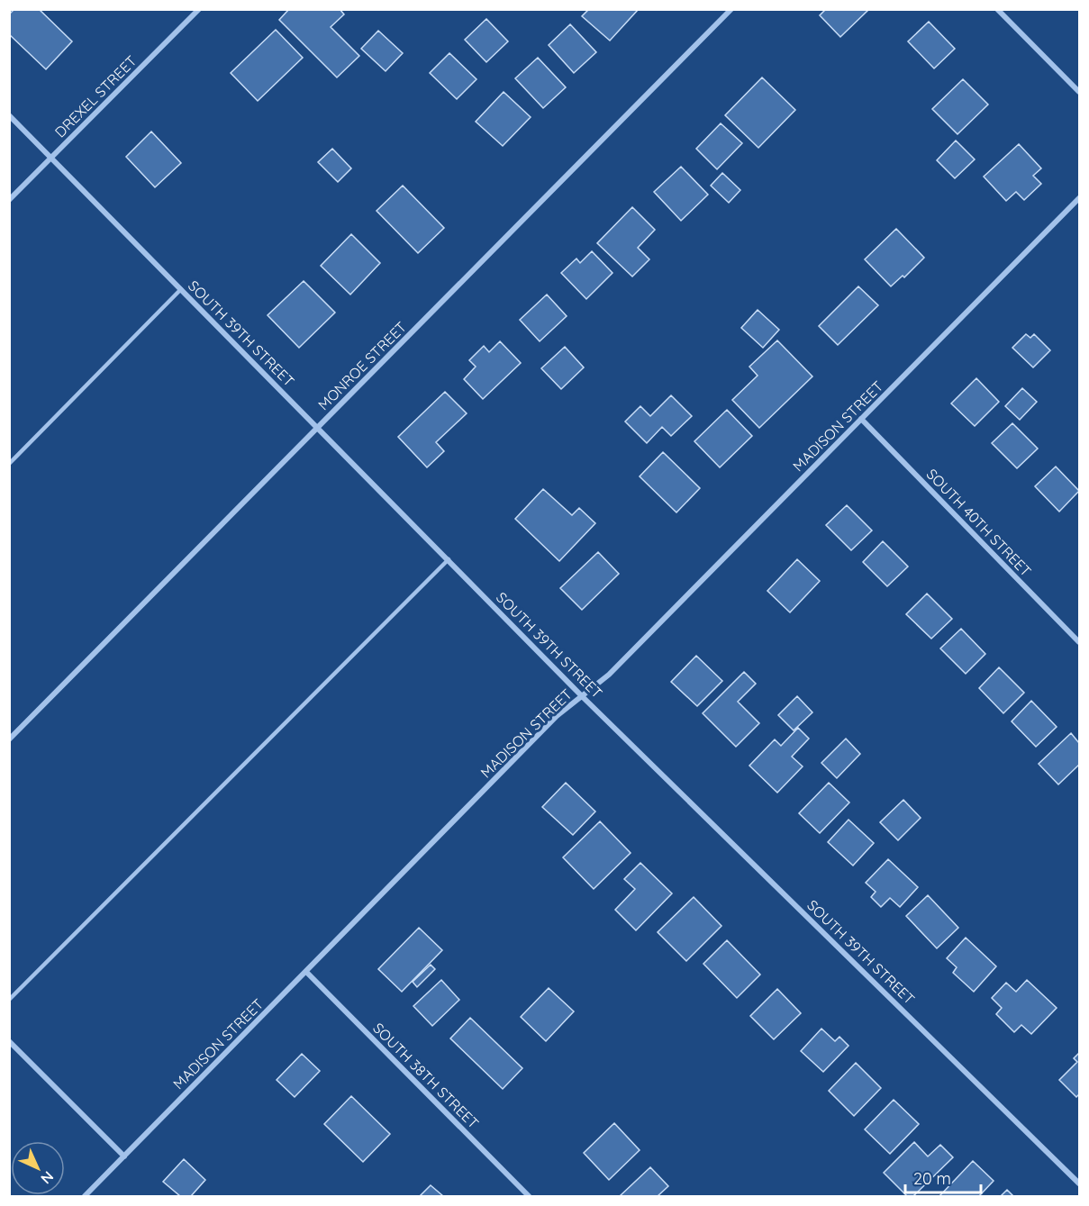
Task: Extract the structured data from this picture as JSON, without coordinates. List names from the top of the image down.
{
  "streets": {
    "street": [
      "DREXEL STREET",
      "SOUTH 39TH STREET",
      "MONROE STREET",
      "MADISON STREET",
      "SOUTH 40TH STREET",
      "SOUTH 38TH STREET"
    ]
  },
  "crossings": [
    ["DREXEL STREET", "SOUTH 39TH STREET"],
    ["SOUTH 39TH STREET", "MONROE STREET"],
    ["SOUTH 39TH STREET", "MADISON STREET"],
    ["MADISON STREET", "SOUTH 40TH STREET"],
    ["MADISON STREET", "SOUTH 38TH STREET"]
  ],
  "scale_bar": "20 m",
  "north": "bottom right"
}
